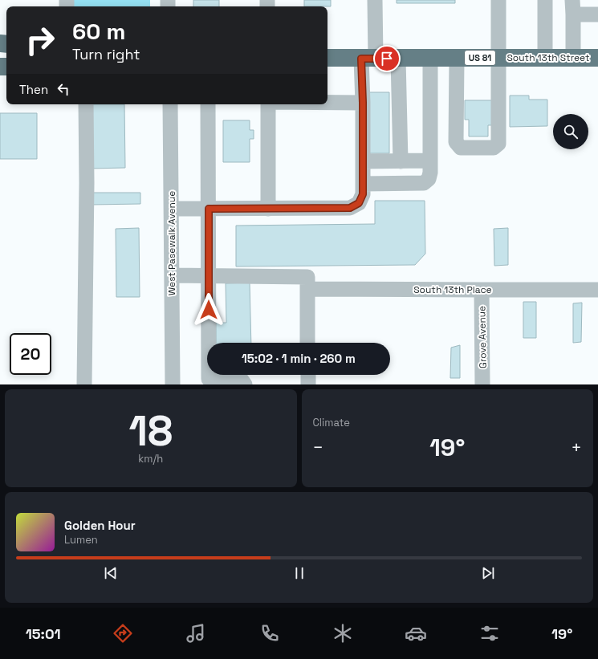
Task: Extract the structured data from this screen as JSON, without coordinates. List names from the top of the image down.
{
  "streets": {
    "highway": ["US 81", "South 13th Street"],
    "street": ["West Pasewalk Avenue", "South 13th Place", "Grove Avenue"]
  },
  "crossings": [
    ["South 13th Place", "Grove Avenue"]
  ],
  "page": {
    "turn": ["60 m", "Turn right"],
    "then": "Then",
    "limit": "20",
    "trip": "15:02 · 1 min · 260 m",
    "tile": [
      ["18", "km/h"],
      "Climate"
    ],
    "heat": ["−", "19°", "+"],
    "song": ["Golden Hour", "Lumen"],
    "tabs": ["15:01", "19°"]
  }
}
